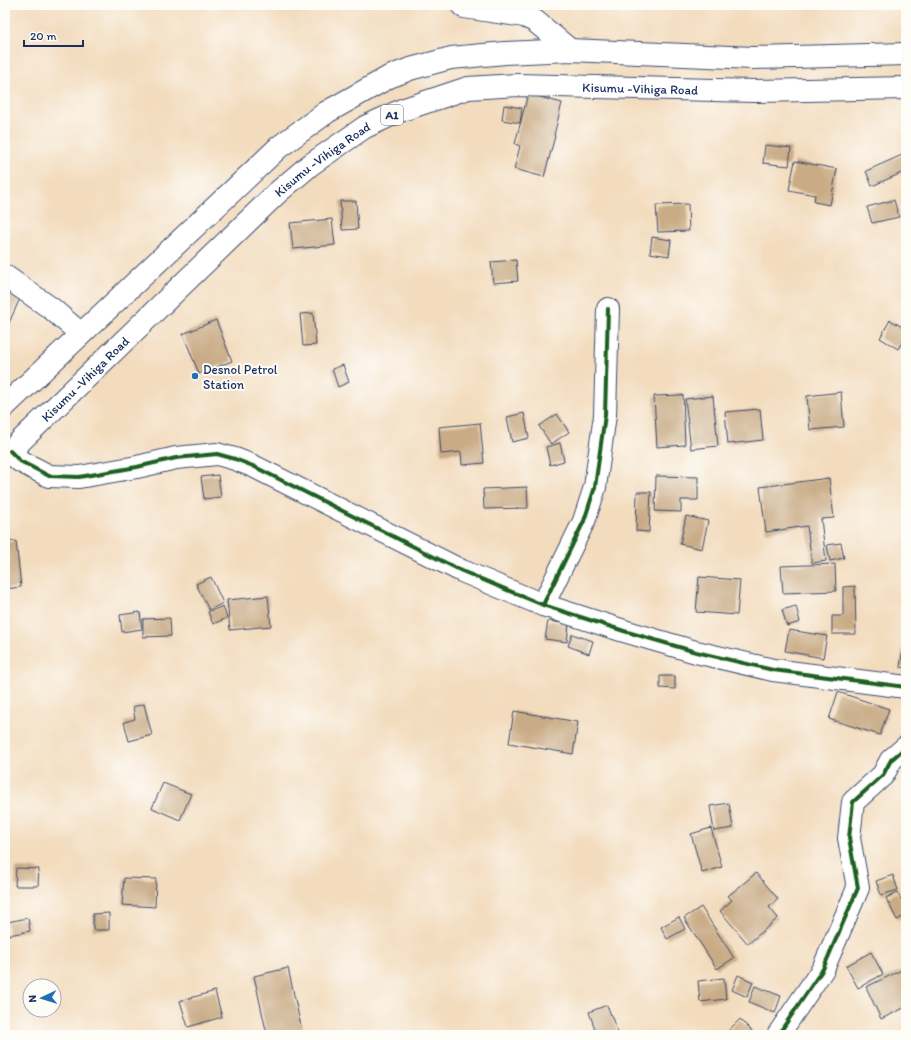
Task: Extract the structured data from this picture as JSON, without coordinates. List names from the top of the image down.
{
  "streets": {
    "main road": ["Kisumu -Vihiga Road", "A1"]
  },
  "places": ["Desnol Petrol Station"],
  "scale_bar": "20 m",
  "north": "left"
}
